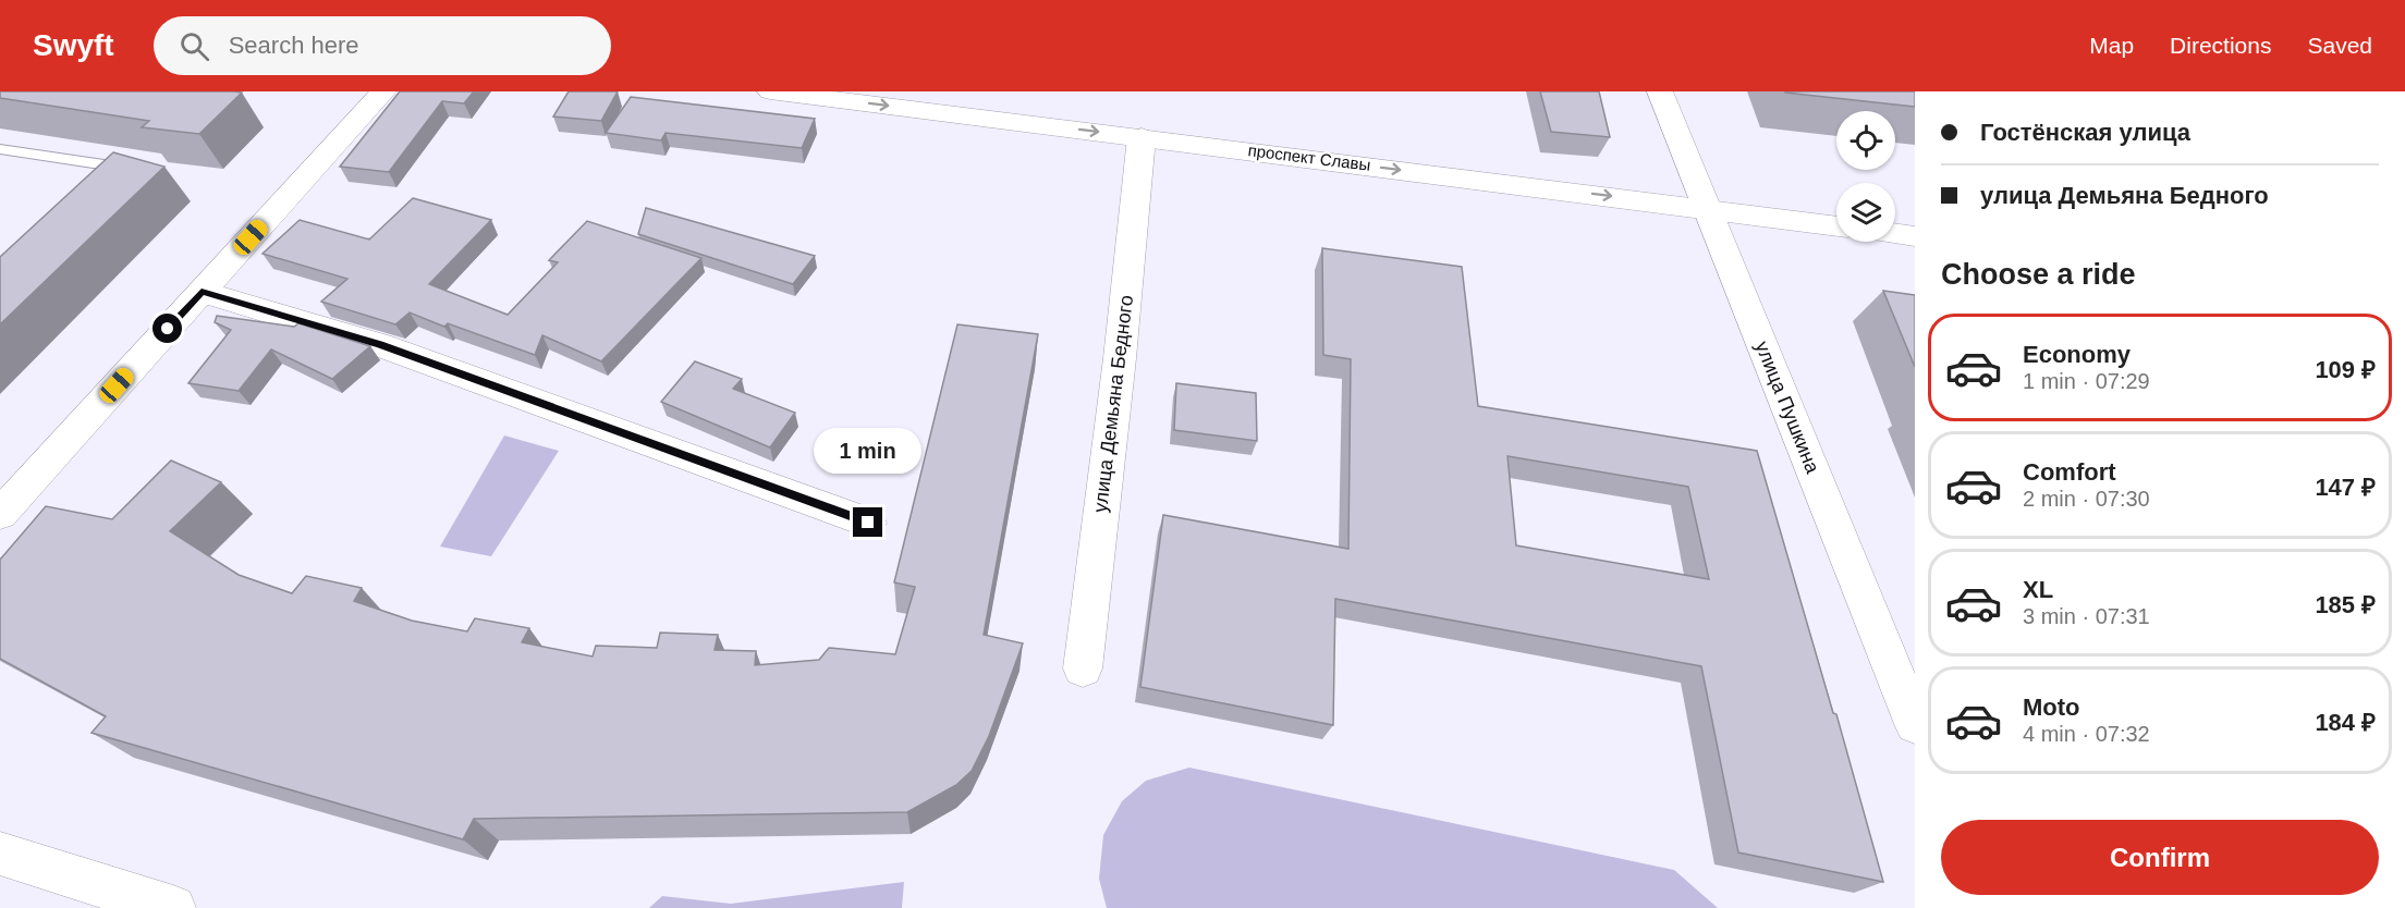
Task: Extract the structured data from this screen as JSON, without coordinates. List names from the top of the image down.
{
  "streets": {
    "street": ["проспект Славы", "улица Демьяна Бедного", "улица Пушкина"]
  },
  "crossings": [
    ["проспект Славы", "улица Демьяна Бедного"],
    ["проспект Славы", "улица Пушкина"]
  ],
  "one_way": ["проспект Славы"],
  "page": {
    "header": "Swyft",
    "search": "Search here",
    "nav": ["Map", "Directions", "Saved"],
    "banner": ["Гостёнская улица", "улица Демьяна Бедного"],
    "heading": "Choose a ride",
    "list": [
      {
        "name": "Economy",
        "note": "1 min · 07:29",
        "value": "109 ₽"
      },
      {
        "name": "Comfort",
        "note": "2 min · 07:30",
        "value": "147 ₽"
      },
      {
        "name": "XL",
        "note": "3 min · 07:31",
        "value": "185 ₽"
      },
      {
        "name": "Moto",
        "note": "4 min · 07:32",
        "value": "184 ₽"
      }
    ],
    "bubble": "1 min",
    "buttons": "Confirm"
  }
}
